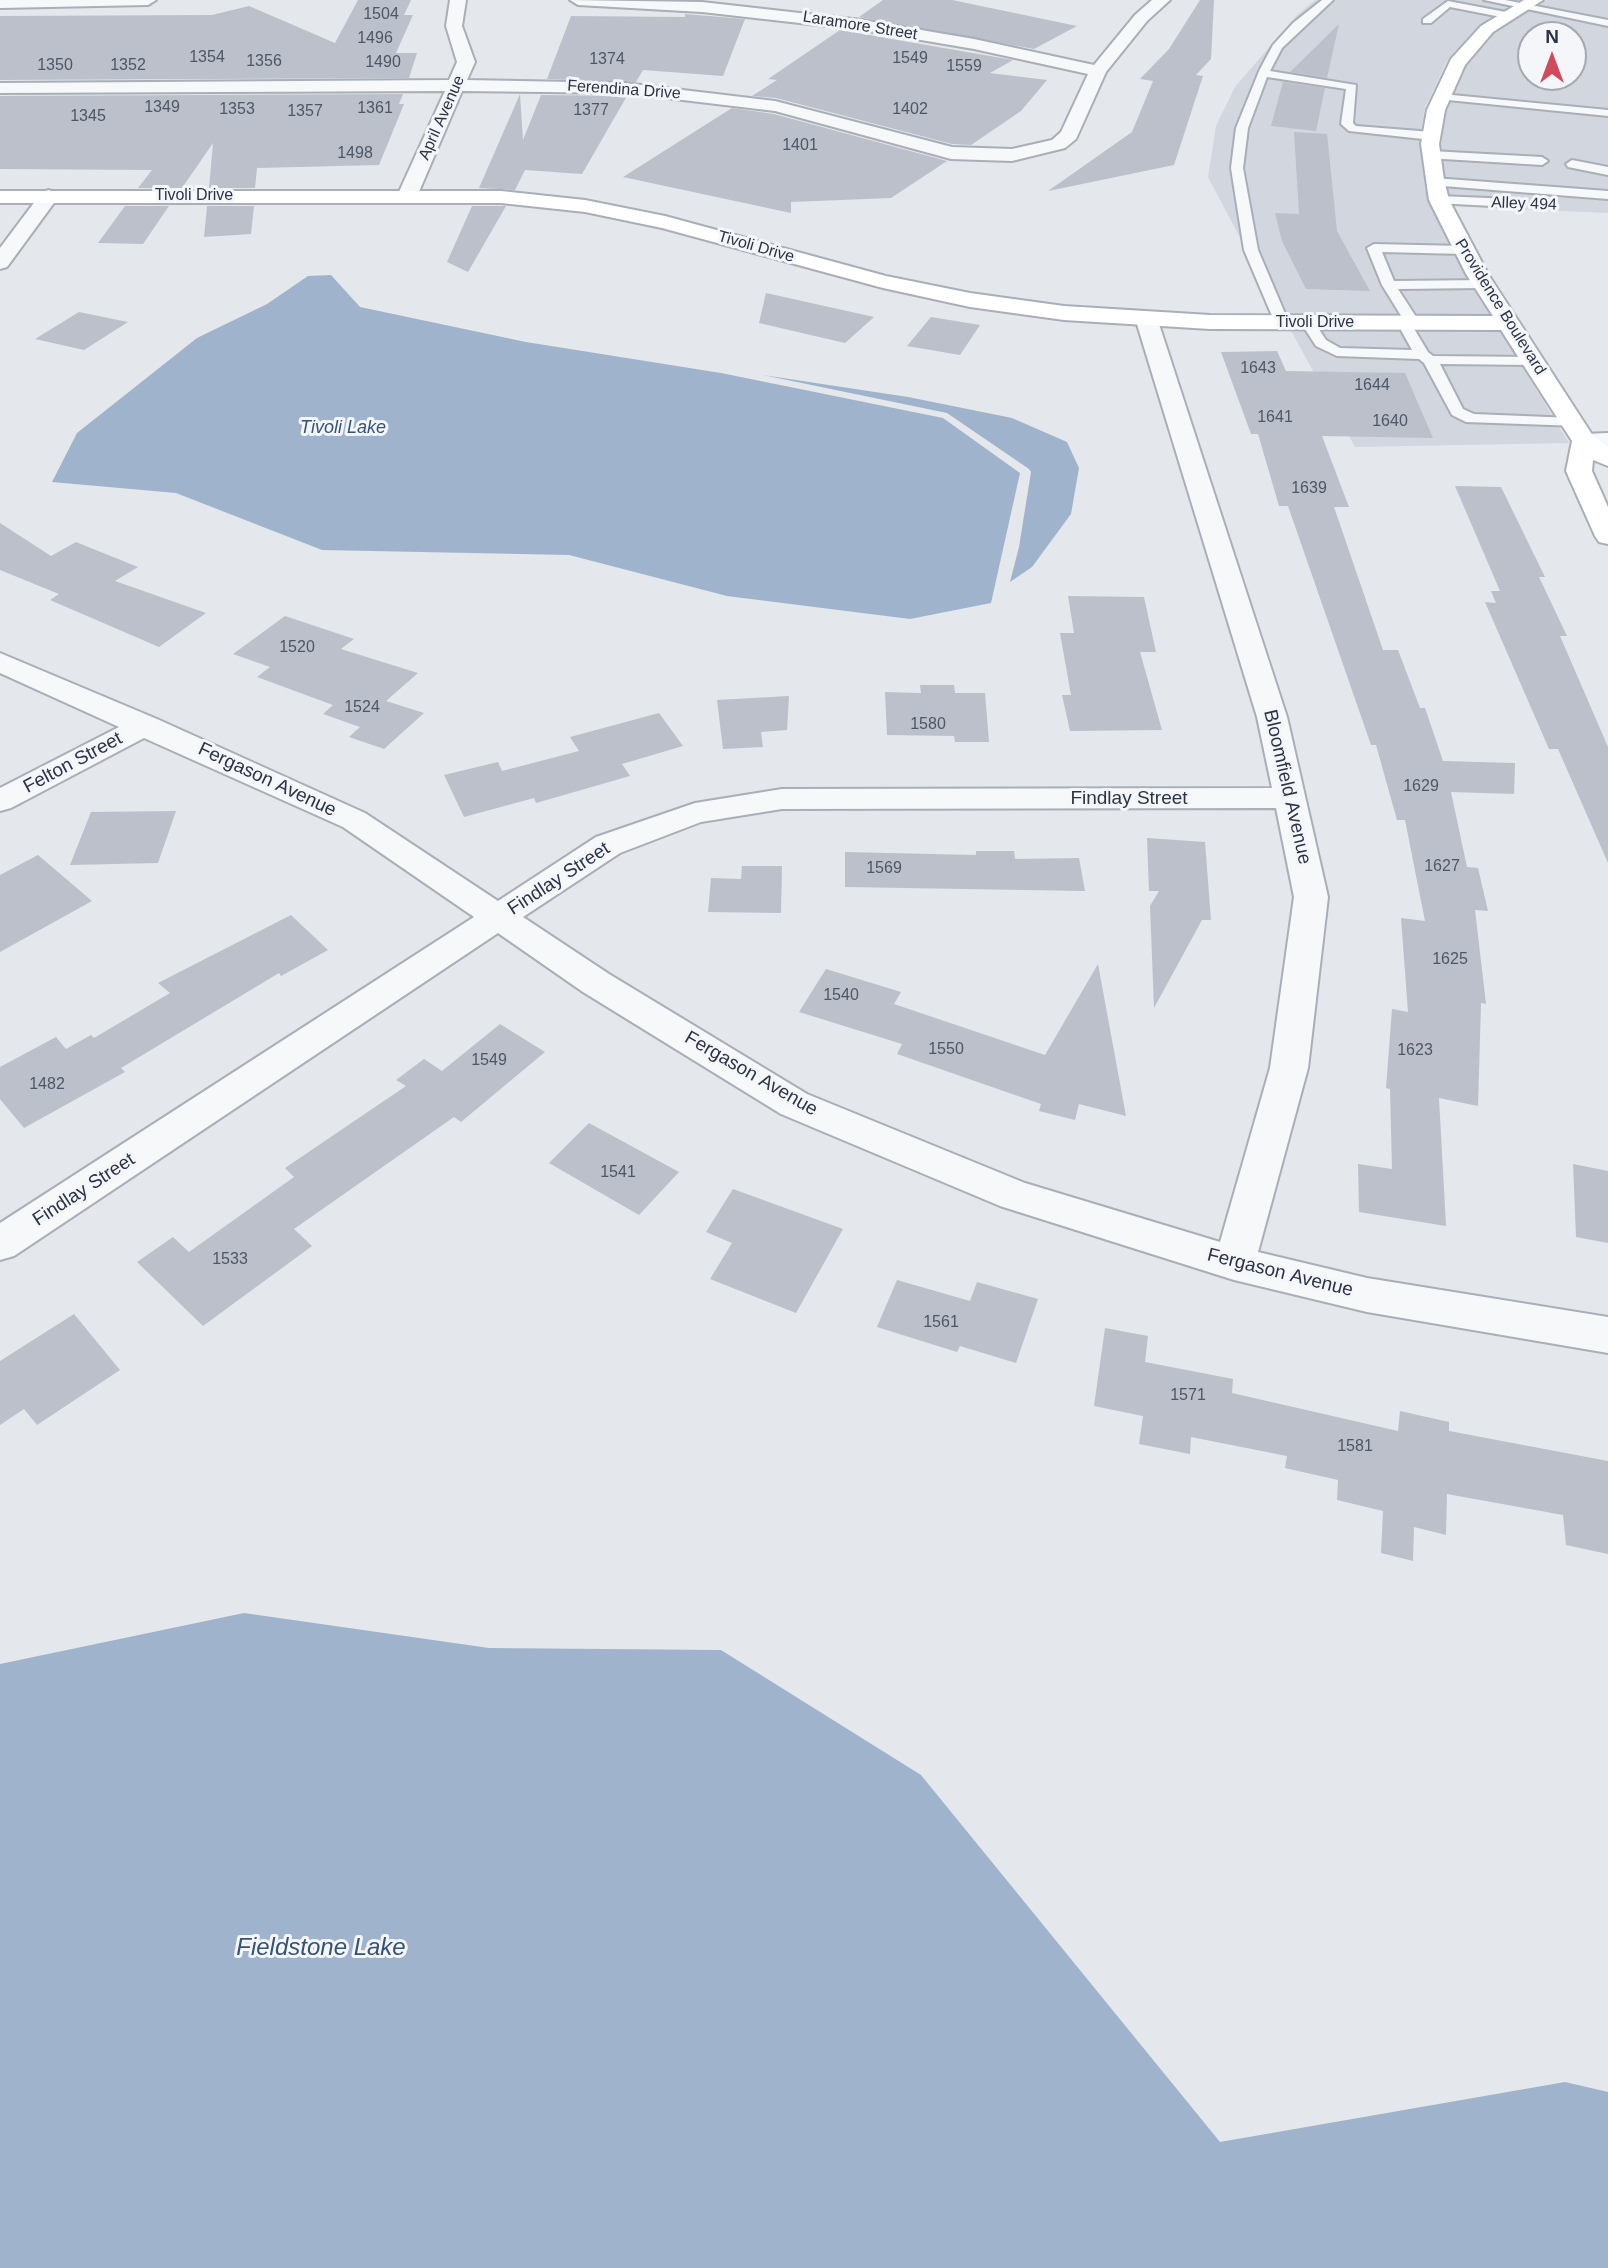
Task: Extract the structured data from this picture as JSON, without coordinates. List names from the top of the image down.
{
  "streets": {
    "street": [
      "Laramore Street",
      "Ferendina Drive",
      "April Avenue",
      "Tivoli Drive",
      "Providence Boulevard",
      "Felton Street",
      "Fergason Avenue",
      "Bloomfield Avenue",
      "Findlay Street"
    ],
    "lane": ["Alley 494"]
  },
  "crossings": [
    ["Laramore Street", "Ferendina Drive"],
    ["Ferendina Drive", "April Avenue"],
    ["April Avenue", "Tivoli Drive"],
    ["Tivoli Drive", "Providence Boulevard"],
    ["Tivoli Drive", "Bloomfield Avenue"],
    ["Alley 494", "Providence Boulevard"],
    ["Felton Street", "Fergason Avenue"],
    ["Fergason Avenue", "Bloomfield Avenue"],
    ["Fergason Avenue", "Findlay Street"],
    ["Bloomfield Avenue", "Findlay Street"]
  ],
  "water": ["Tivoli Lake", "Fieldstone Lake"],
  "house_numbers": [
    "1504",
    "1496",
    "1354",
    "1549",
    "1374",
    "1356",
    "1490",
    "1350",
    "1352",
    "1559",
    "1349",
    "1361",
    "1353",
    "1402",
    "1377",
    "1357",
    "1345",
    "1401",
    "1498",
    "1643",
    "1644",
    "1641",
    "1640",
    "1639",
    "1520",
    "1524",
    "1580",
    "1629",
    "1627",
    "1569",
    "1625",
    "1540",
    "1550",
    "1623",
    "1549",
    "1482",
    "1541",
    "1533",
    "1561",
    "1571",
    "1581"
  ],
  "north": "top"
}
